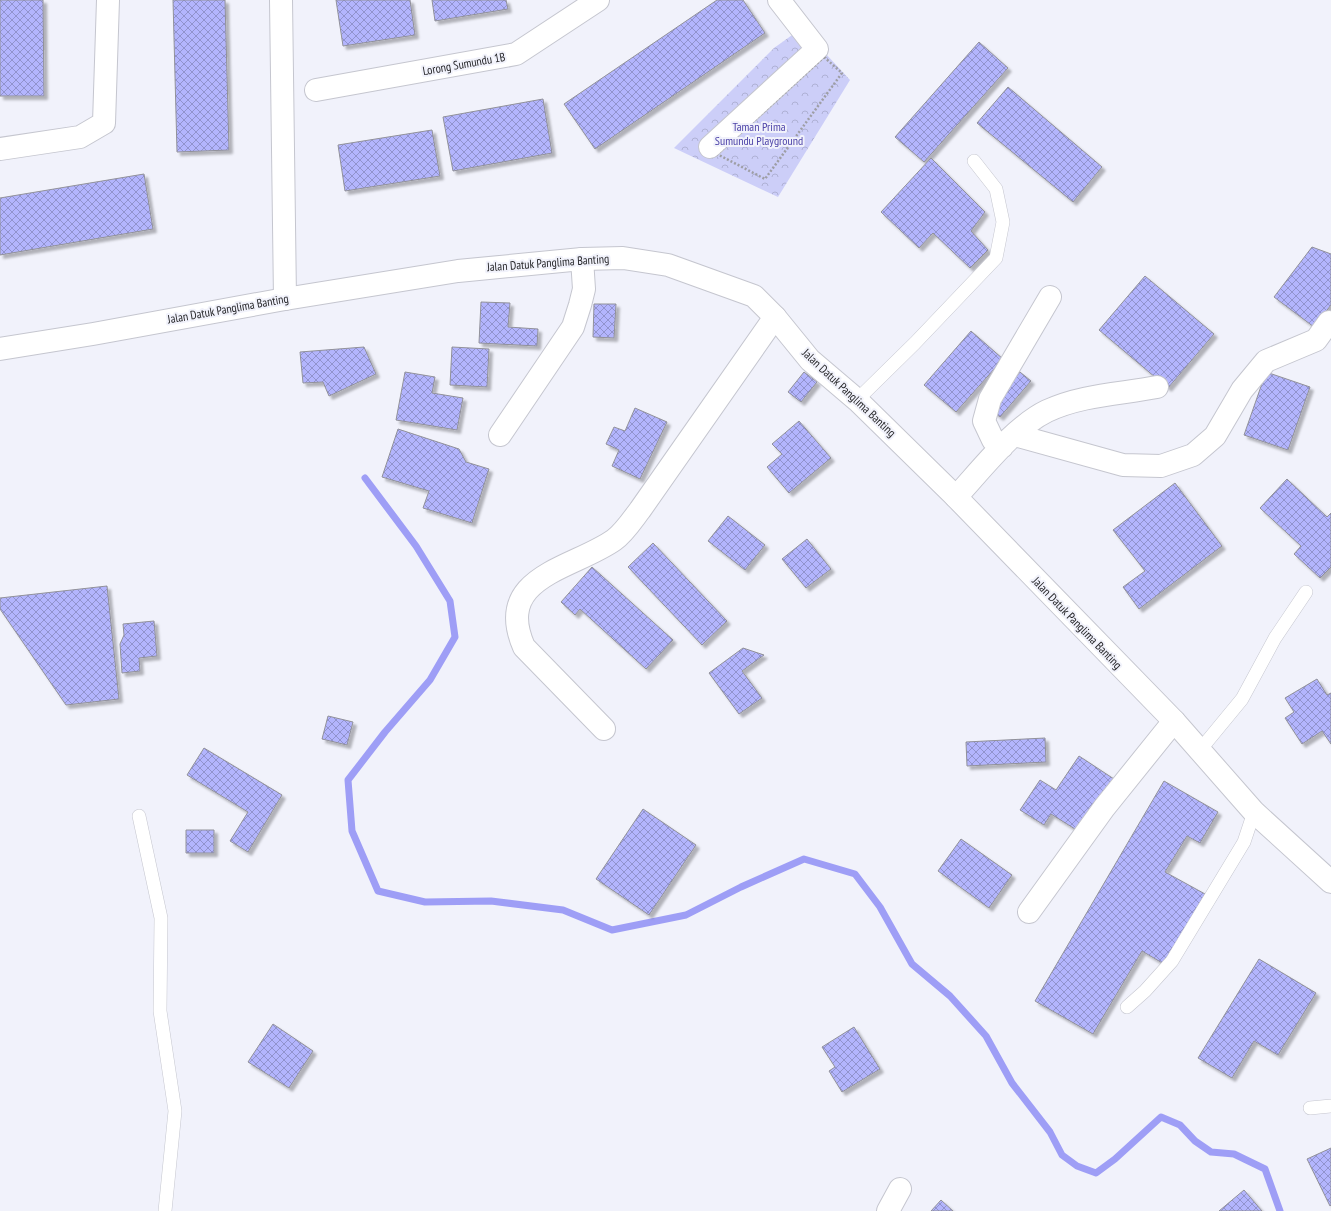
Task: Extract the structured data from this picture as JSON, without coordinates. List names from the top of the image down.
{
  "streets": {
    "street": ["Lorong Sumundu 1B", "Jalan Datuk Panglima Banting"]
  },
  "parks": ["Taman Prima Sumundu Playground"]
}
